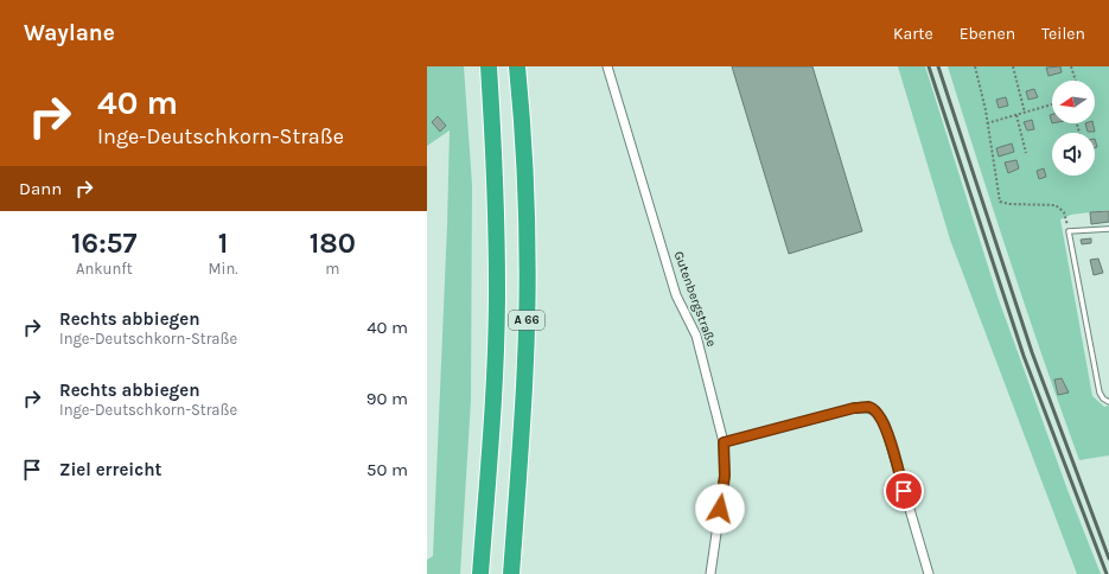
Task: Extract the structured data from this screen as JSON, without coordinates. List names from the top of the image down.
{
  "streets": {
    "highway": ["A 66"],
    "street": ["Gutenbergstraße"]
  },
  "north": "left",
  "page": {
    "header": "Waylane",
    "nav": ["Karte", "Ebenen", "Teilen"],
    "turn": ["40 m", "Inge-Deutschkorn-Straße"],
    "then": "Dann",
    "eta": [
      "16:57",
      "Ankunft",
      "1",
      "Min.",
      "180",
      "m"
    ],
    "list": [
      {
        "name": "Rechts abbiegen",
        "note": "Inge-Deutschkorn-Straße",
        "value": "40 m"
      },
      {
        "name": "Rechts abbiegen",
        "note": "Inge-Deutschkorn-Straße",
        "value": "90 m"
      },
      {
        "name": "Ziel erreicht",
        "value": "50 m"
      }
    ]
  }
}
